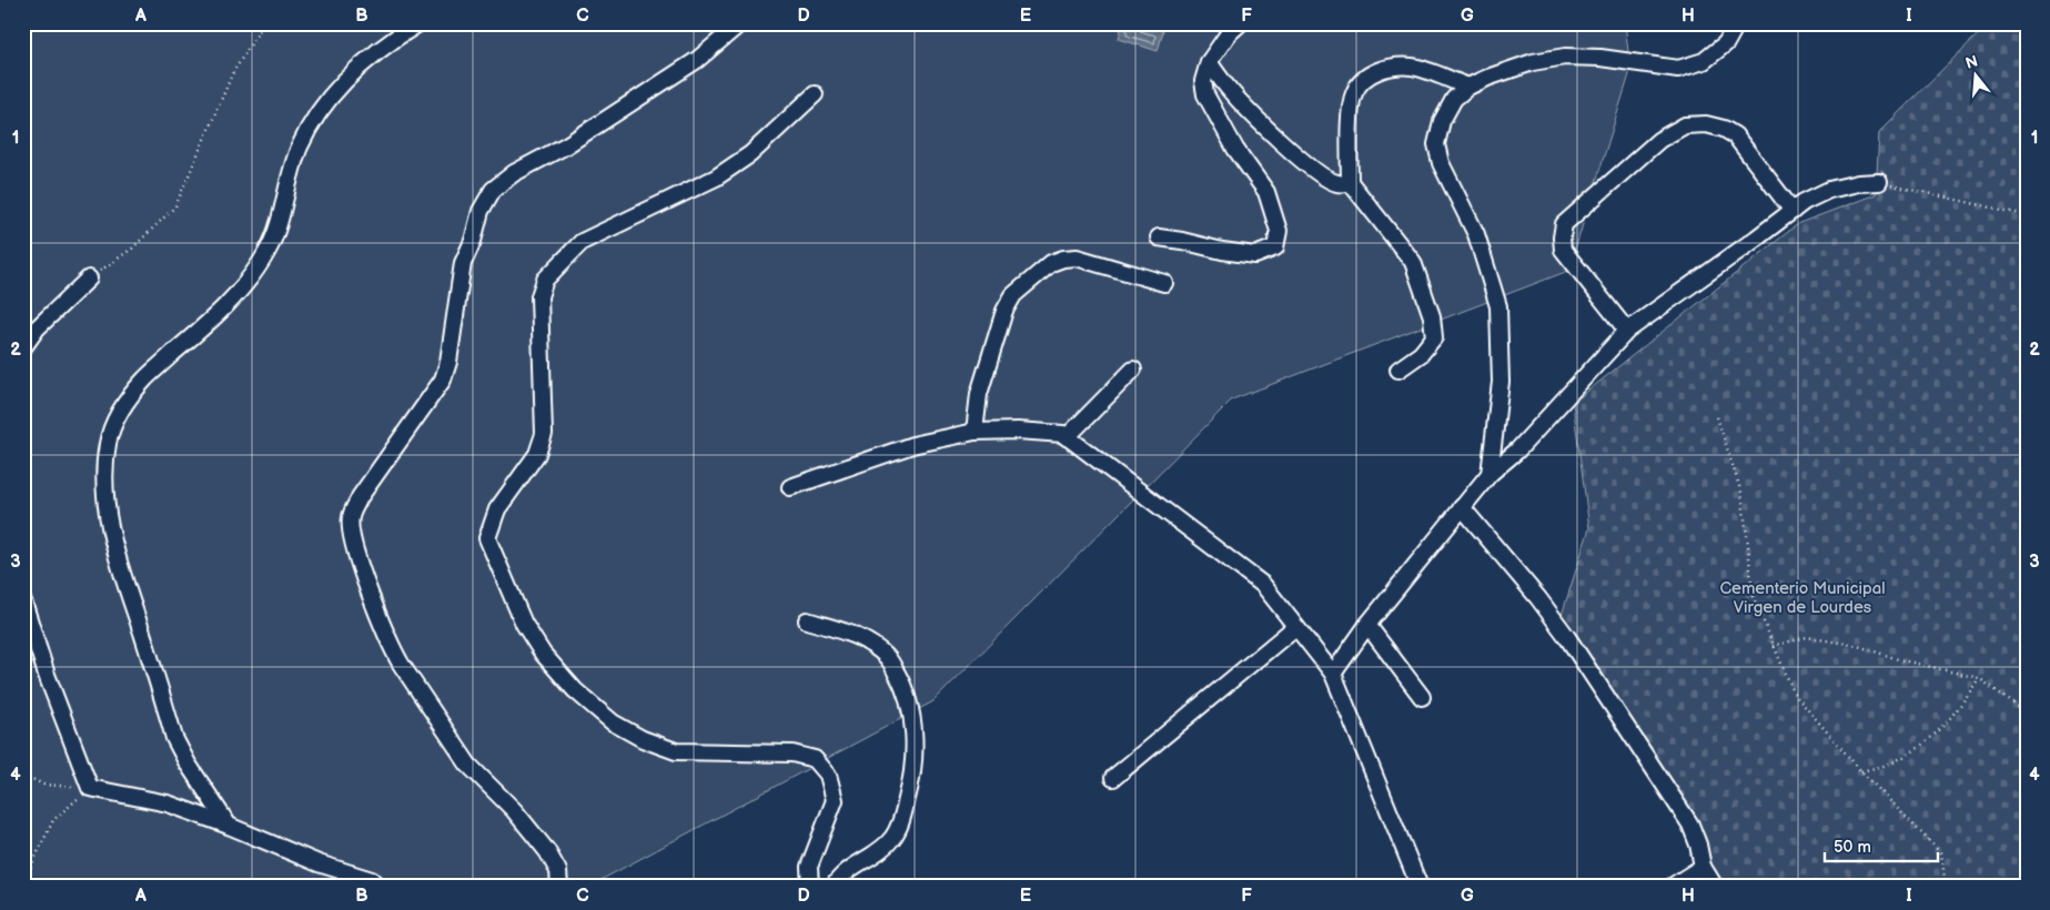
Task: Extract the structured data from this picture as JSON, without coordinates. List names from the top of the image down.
{
  "parks": ["Cementerio Municipal Virgen de Lourdes"],
  "scale_bar": "50 m",
  "north": "top",
  "grid": {
    "columns": [
      "A",
      "B",
      "C",
      "D",
      "E",
      "F",
      "G",
      "H",
      "I"
    ],
    "rows": [
      "1",
      "2",
      "3",
      "4"
    ]
  }
}
